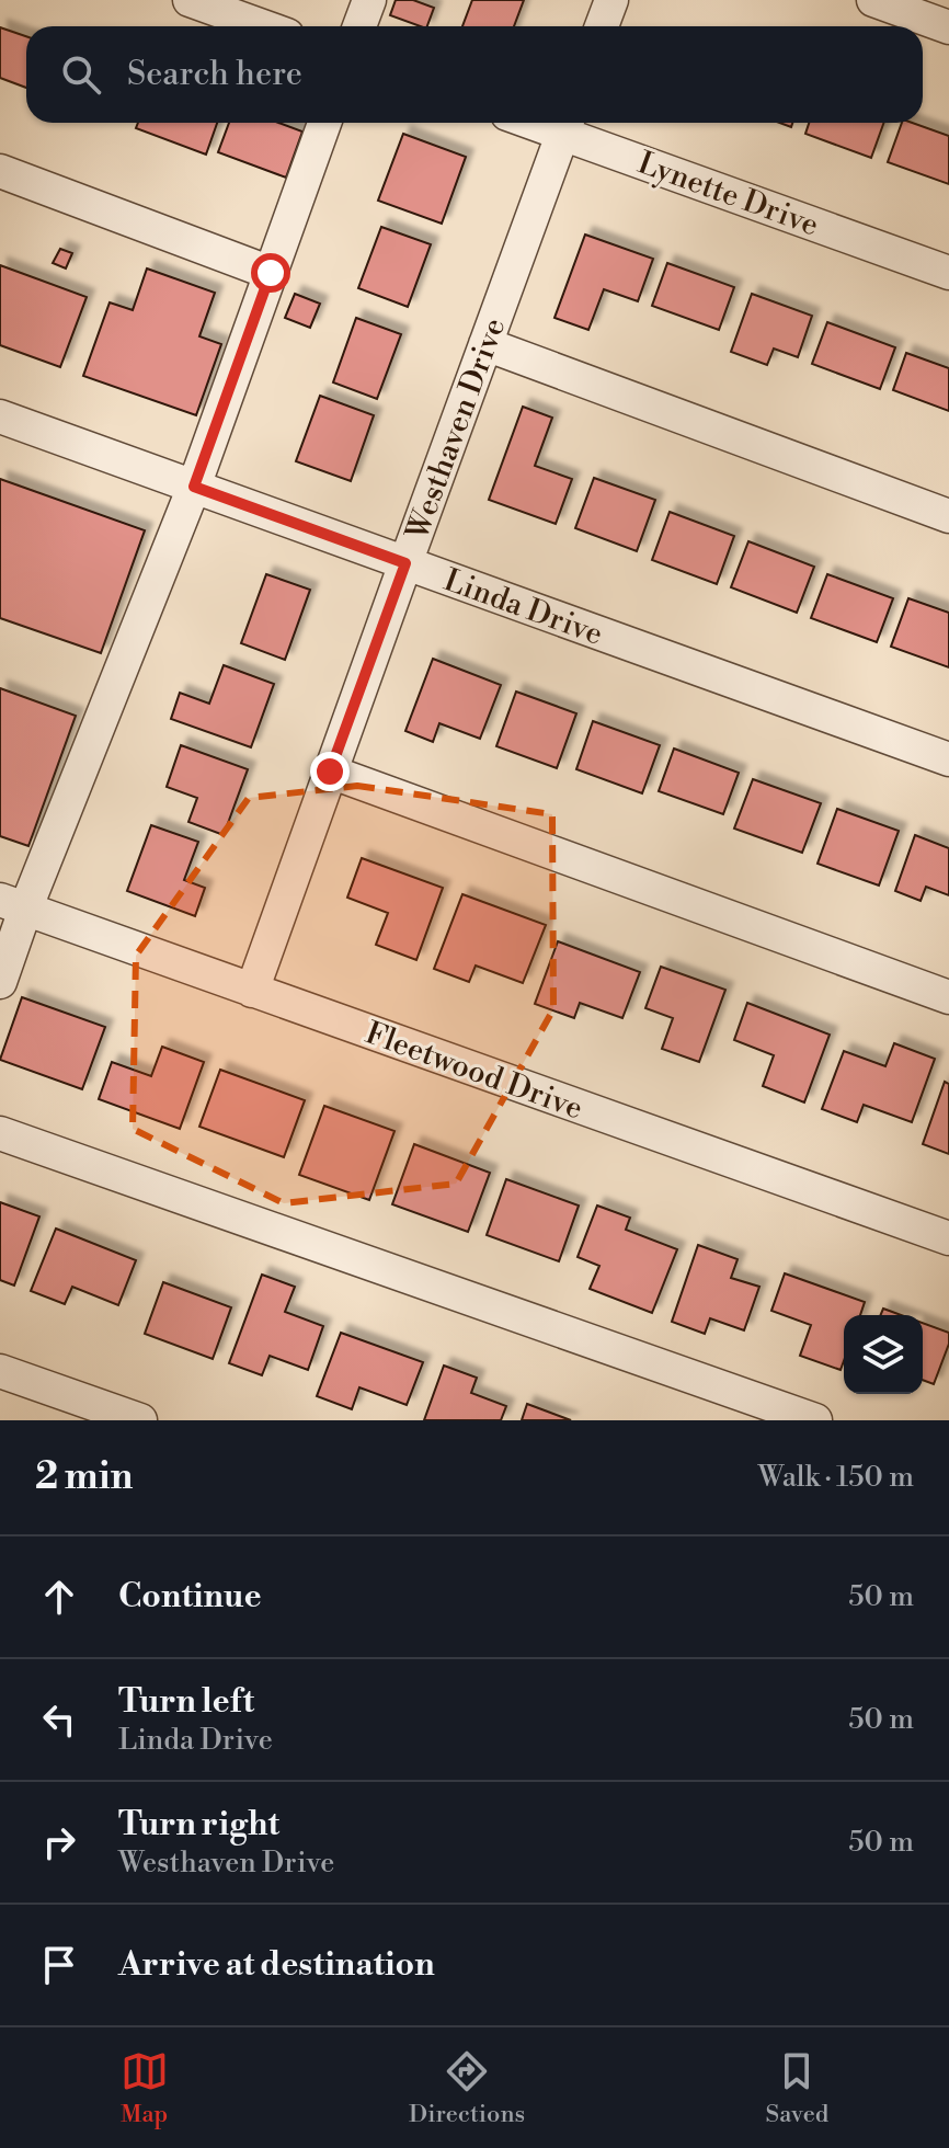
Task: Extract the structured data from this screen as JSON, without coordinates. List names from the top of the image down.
{
  "streets": {
    "street": [
      "Lynette Drive",
      "Westhaven Drive",
      "Linda Drive",
      "Fleetwood Drive"
    ]
  },
  "crossings": [
    ["Lynette Drive", "Westhaven Drive"],
    ["Westhaven Drive", "Linda Drive"],
    ["Westhaven Drive", "Fleetwood Drive"]
  ],
  "page": {
    "search": "Search here",
    "heading": ["2 min", "Walk · 150 m"],
    "list": [
      ["Continue", "50 m"],
      ["Turn left", "Linda Drive", "50 m"],
      ["Turn right", "Westhaven Drive", "50 m"],
      "Arrive at destination"
    ],
    "nav": ["Map", "Directions", "Saved"]
  }
}
